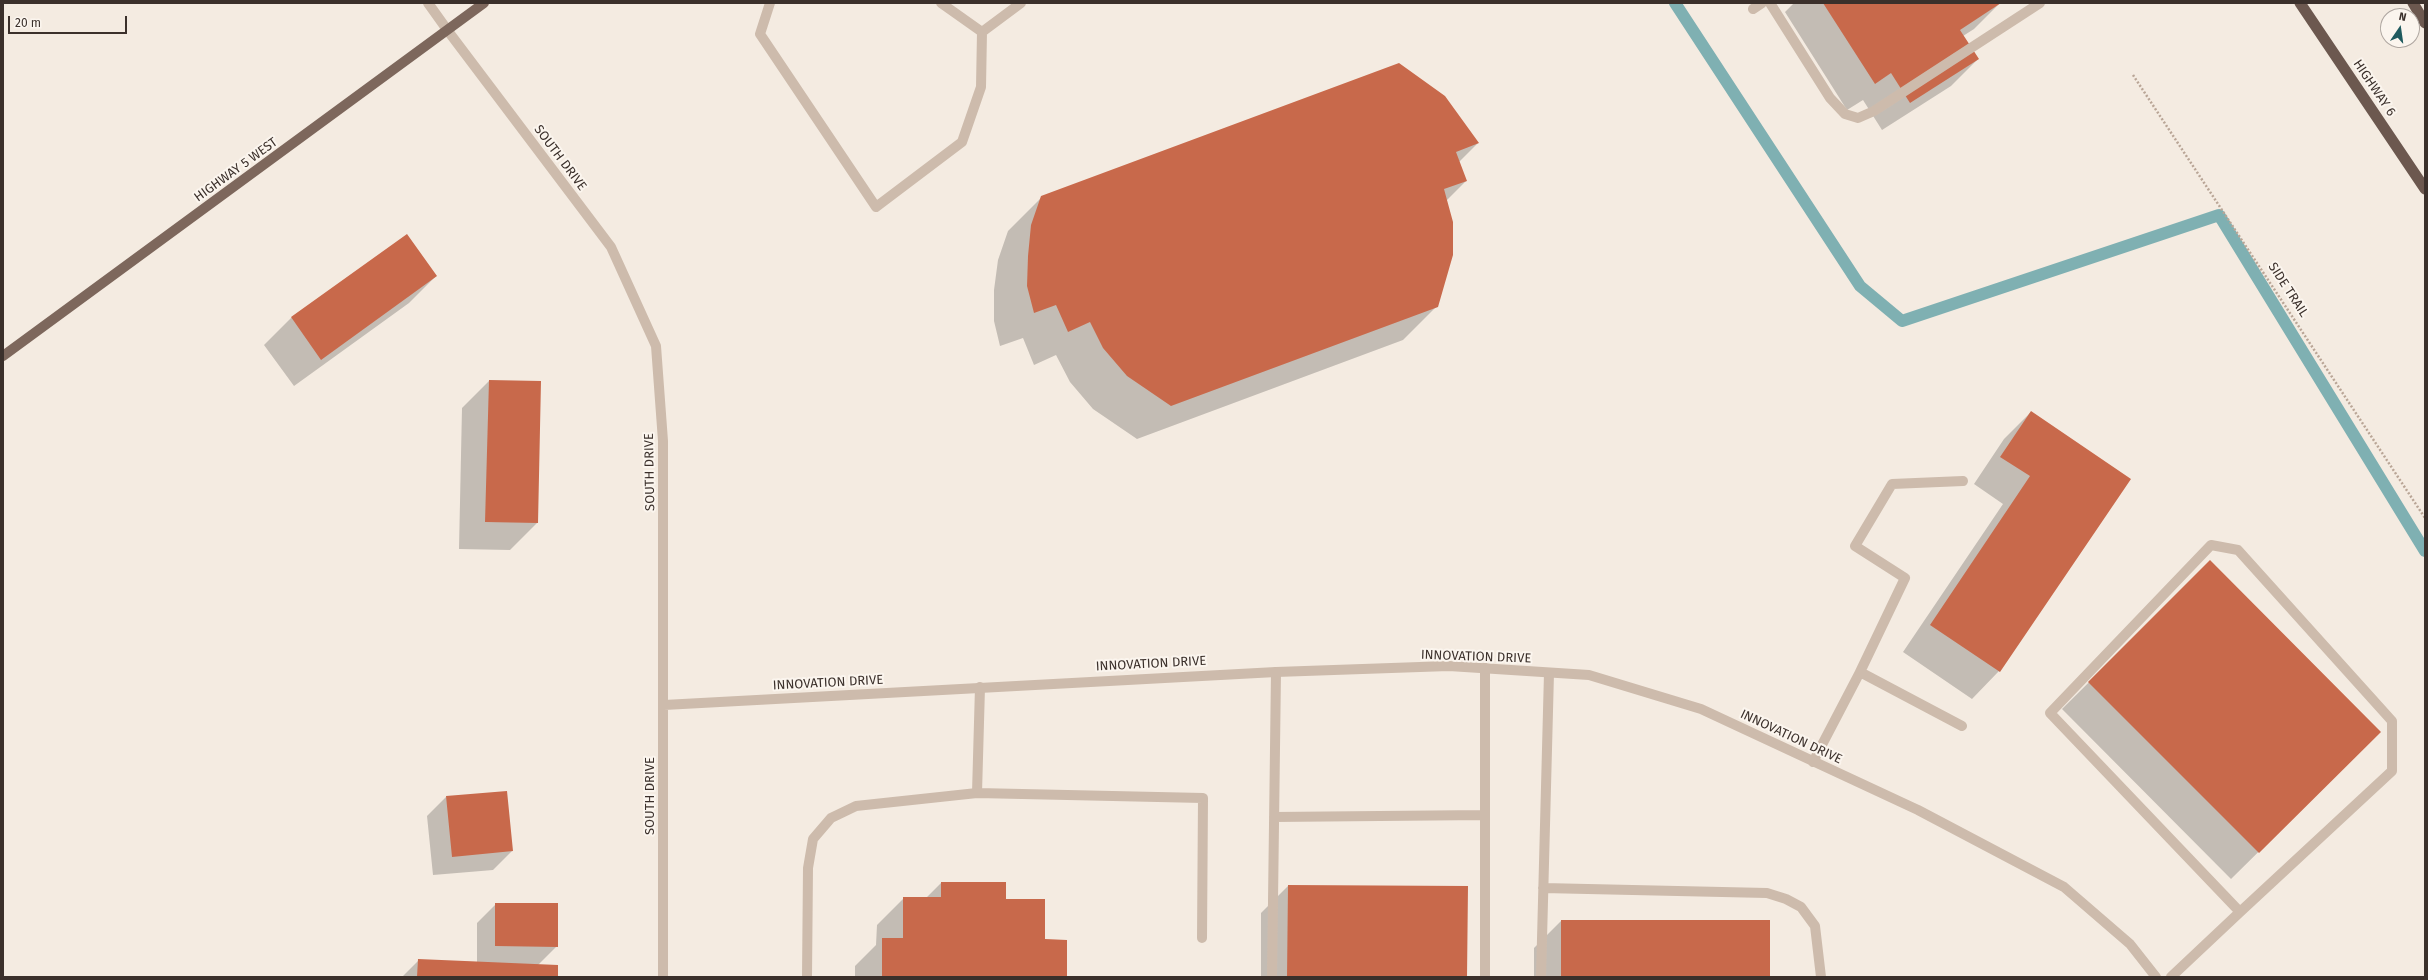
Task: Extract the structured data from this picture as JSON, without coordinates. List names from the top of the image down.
{
  "streets": {
    "highway": ["HIGHWAY 6"],
    "main road": ["HIGHWAY 5 WEST"],
    "street": ["SOUTH DRIVE", "INNOVATION DRIVE"],
    "path": ["SIDE TRAIL"]
  },
  "crossings": [
    ["SOUTH DRIVE", "HIGHWAY 5 WEST"],
    ["SOUTH DRIVE", "INNOVATION DRIVE"]
  ],
  "scale_bar": "20 m",
  "north": "top"
}
